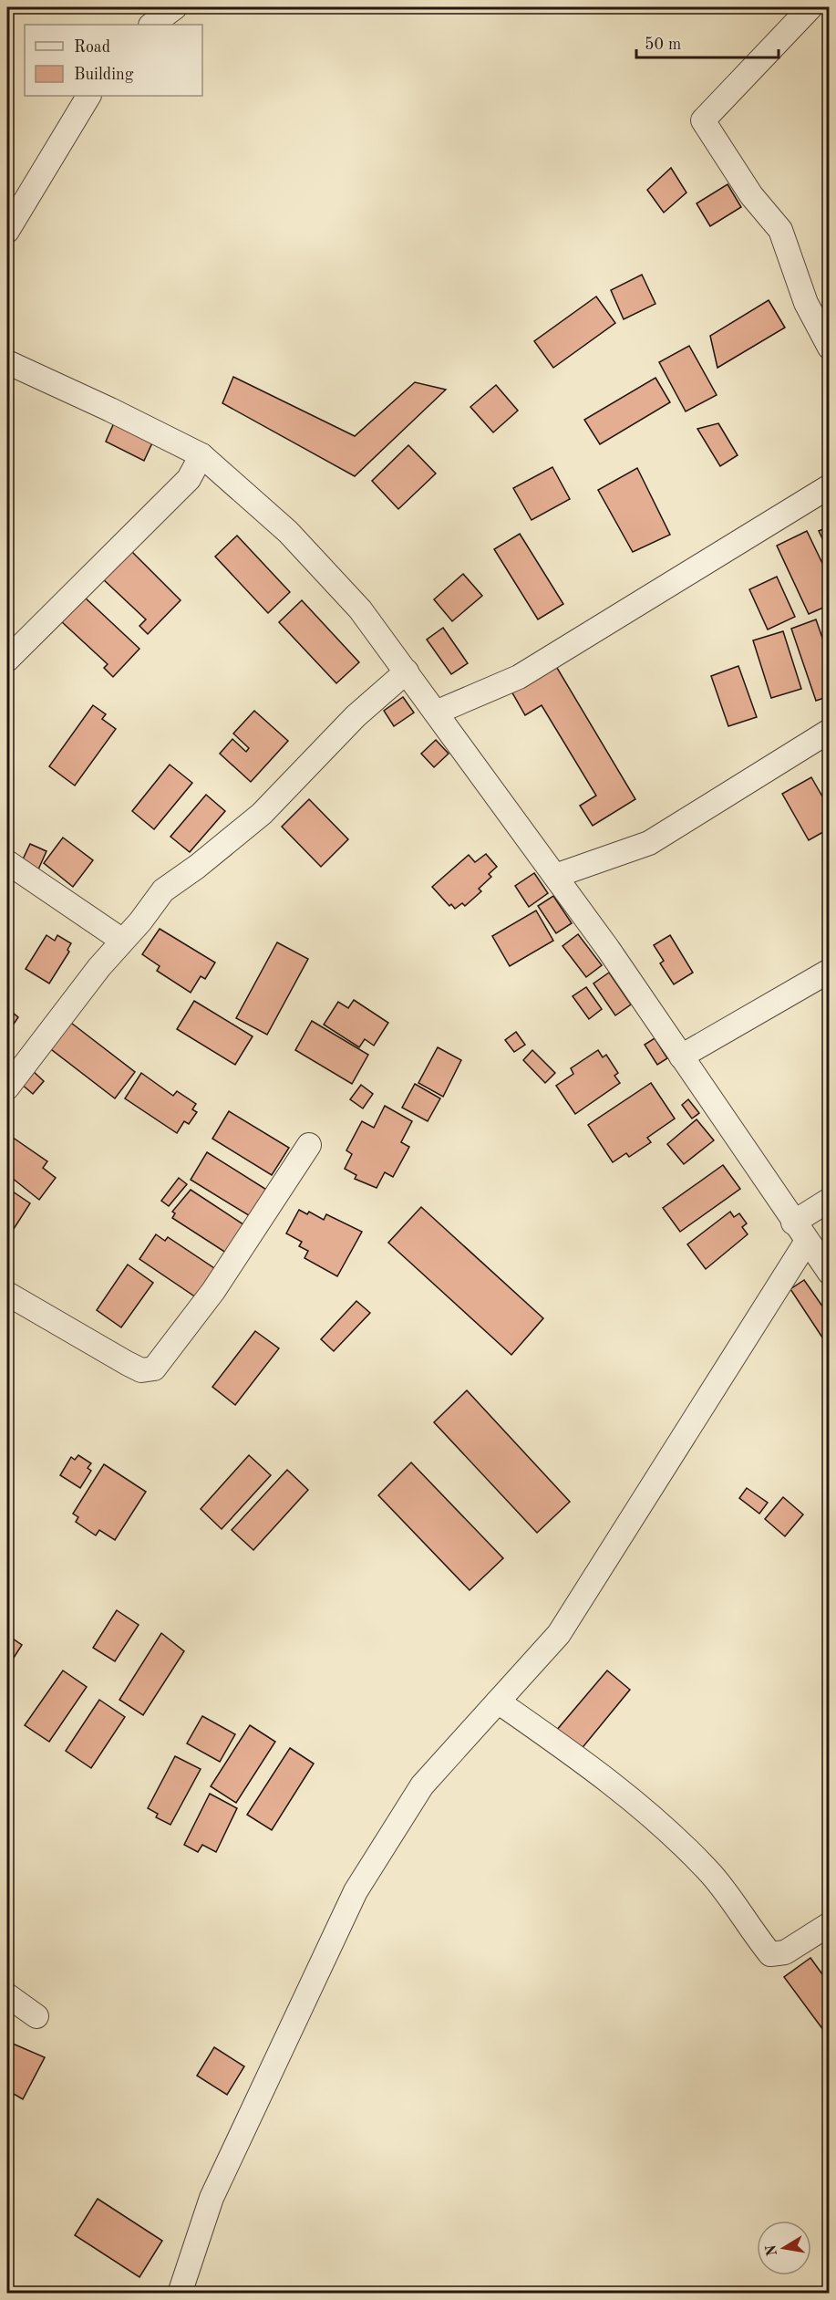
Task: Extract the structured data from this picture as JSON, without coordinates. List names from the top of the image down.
{
  "legend": ["Road", "Building"],
  "scale_bar": "50 m",
  "north": "left"
}
